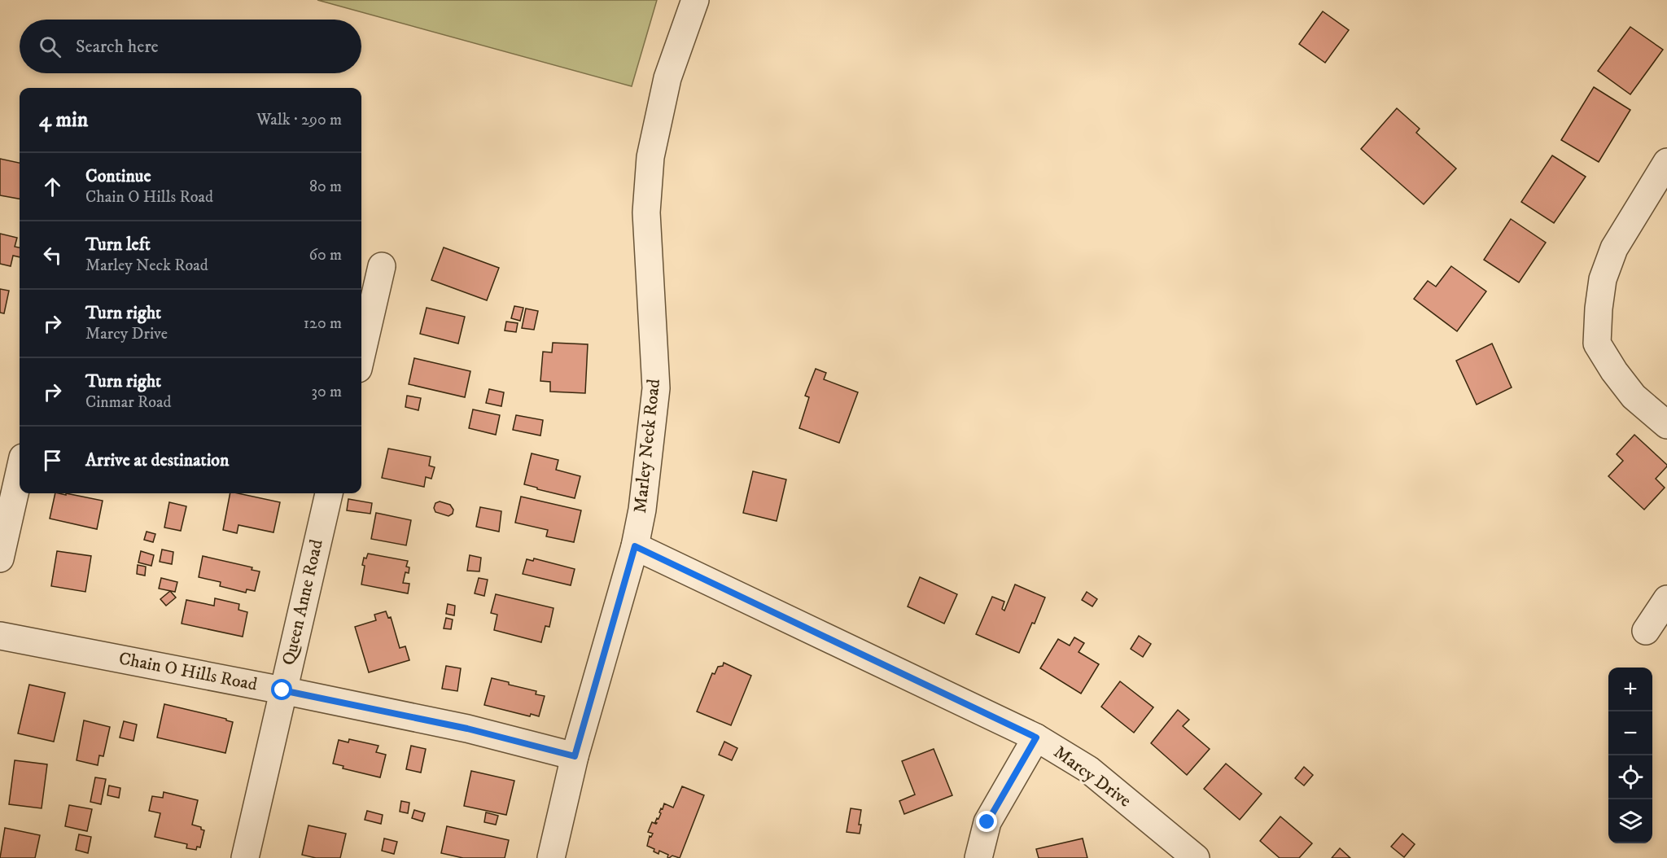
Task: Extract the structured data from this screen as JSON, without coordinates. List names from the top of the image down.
{
  "streets": {
    "street": [
      "Marley Neck Road",
      "Queen Anne Road",
      "Chain O Hills Road",
      "Marcy Drive"
    ]
  },
  "crossings": [
    ["Marley Neck Road", "Chain O Hills Road"],
    ["Marley Neck Road", "Marcy Drive"],
    ["Queen Anne Road", "Chain O Hills Road"]
  ],
  "page": {
    "search": "Search here",
    "heading": ["4 min", "Walk · 290 m"],
    "list": [
      ["Continue", "Chain O Hills Road", "80 m"],
      ["Turn left", "Marley Neck Road", "60 m"],
      ["Turn right", "Marcy Drive", "120 m"],
      ["Turn right", "Cinmar Road", "30 m"],
      "Arrive at destination"
    ],
    "map_buttons": ["+", "−"]
  }
}
